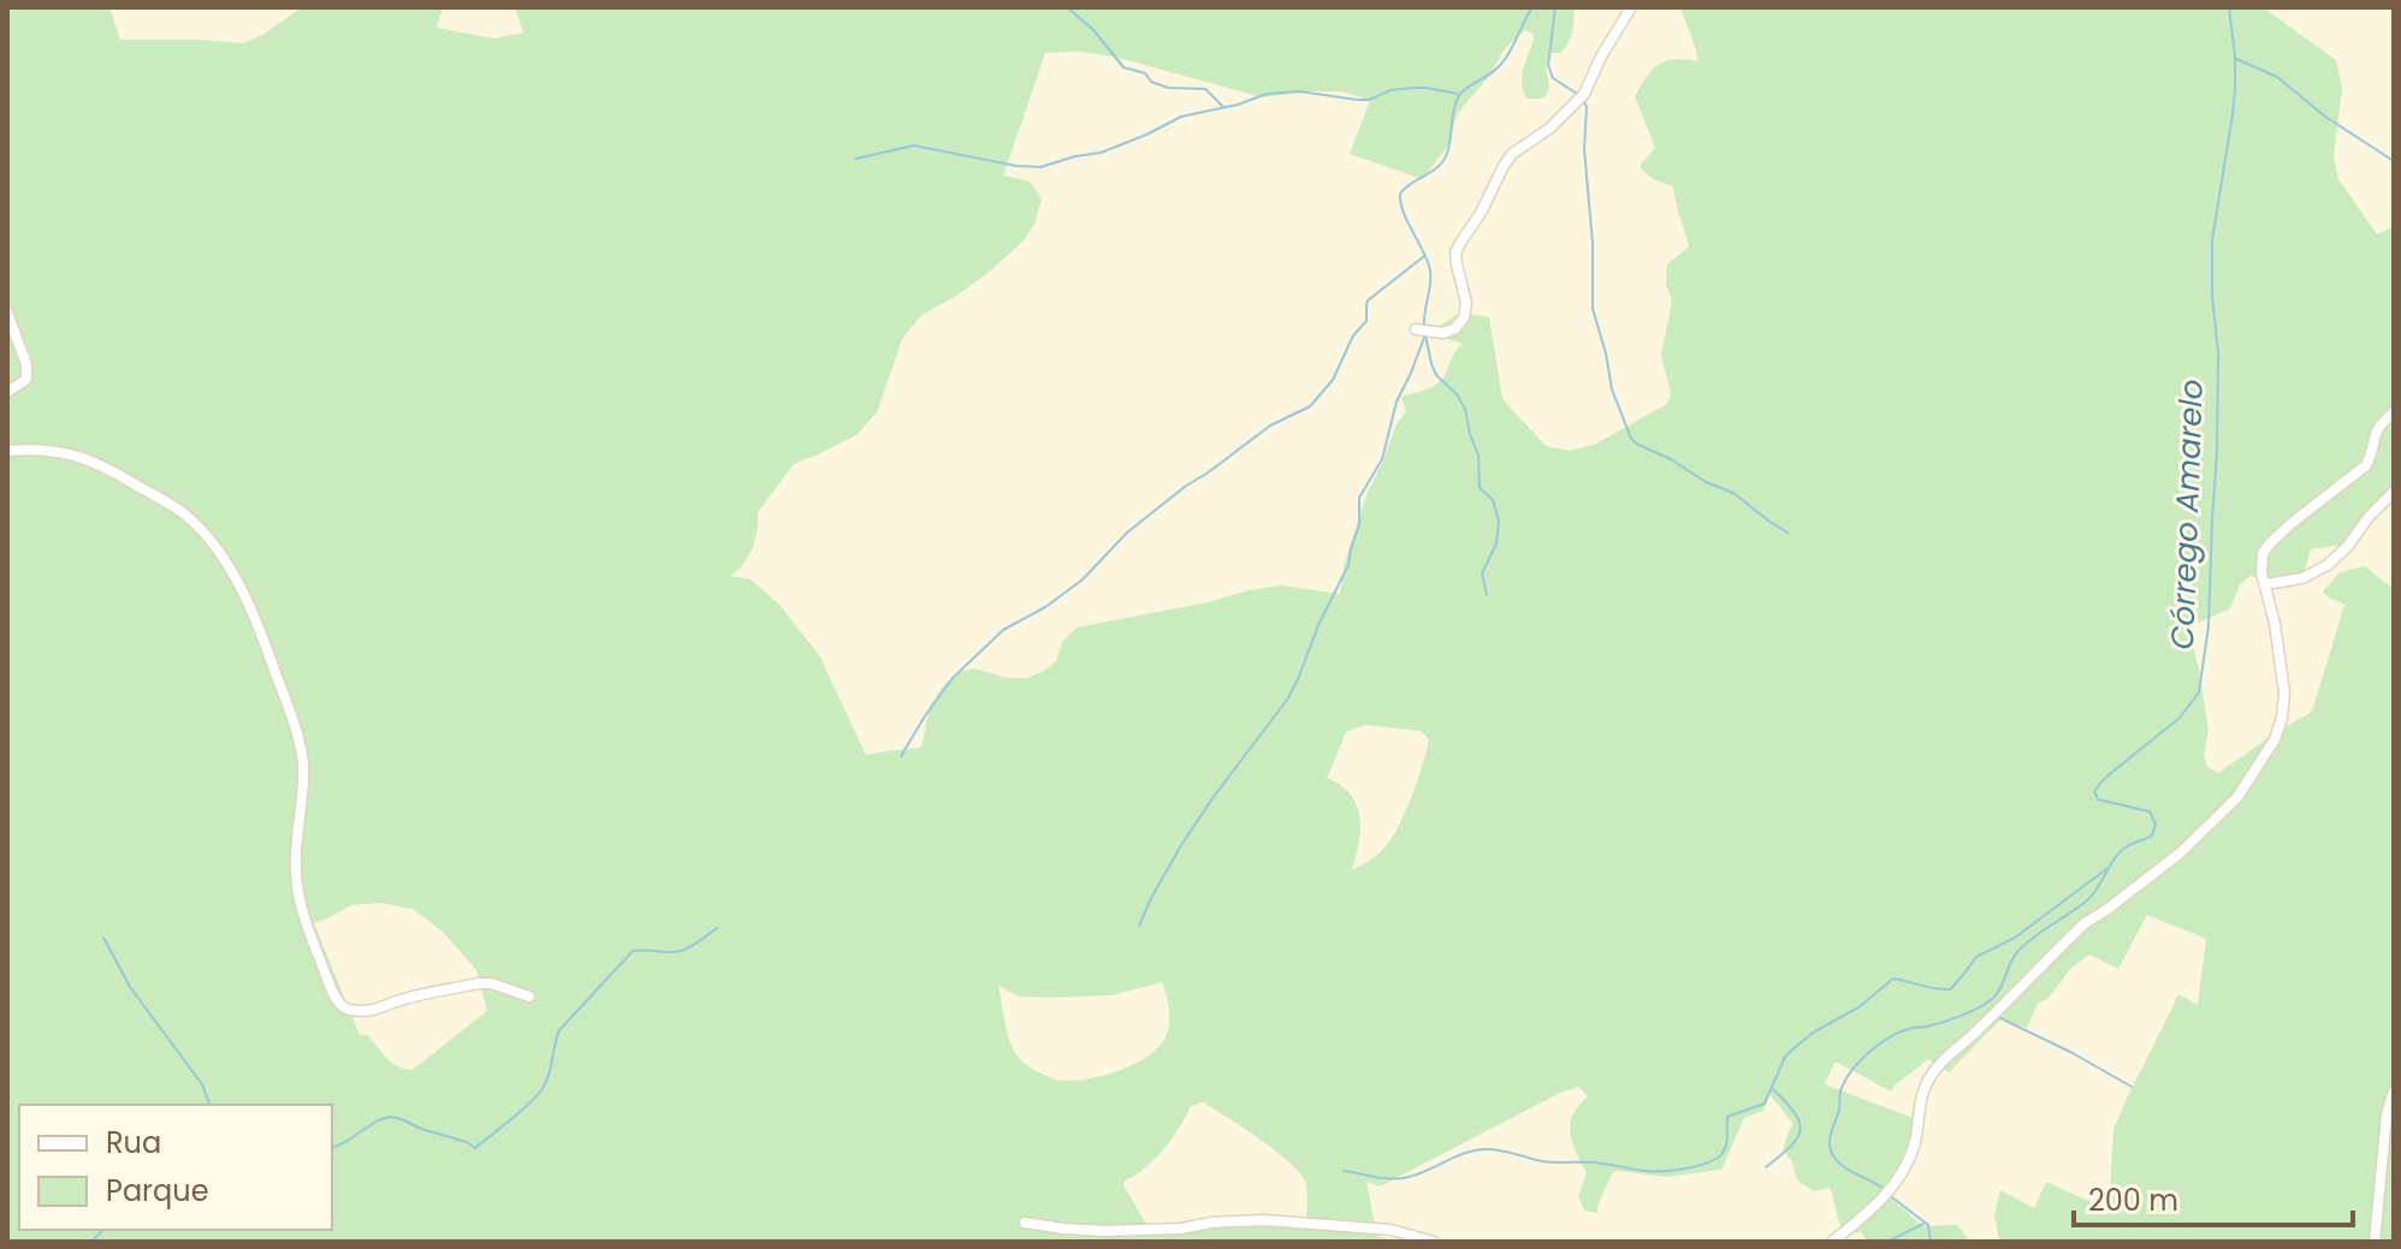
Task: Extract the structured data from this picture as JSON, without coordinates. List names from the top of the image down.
{
  "water": ["Córrego Amarelo"],
  "legend": ["Rua", "Parque"],
  "scale_bar": "200 m"
}
